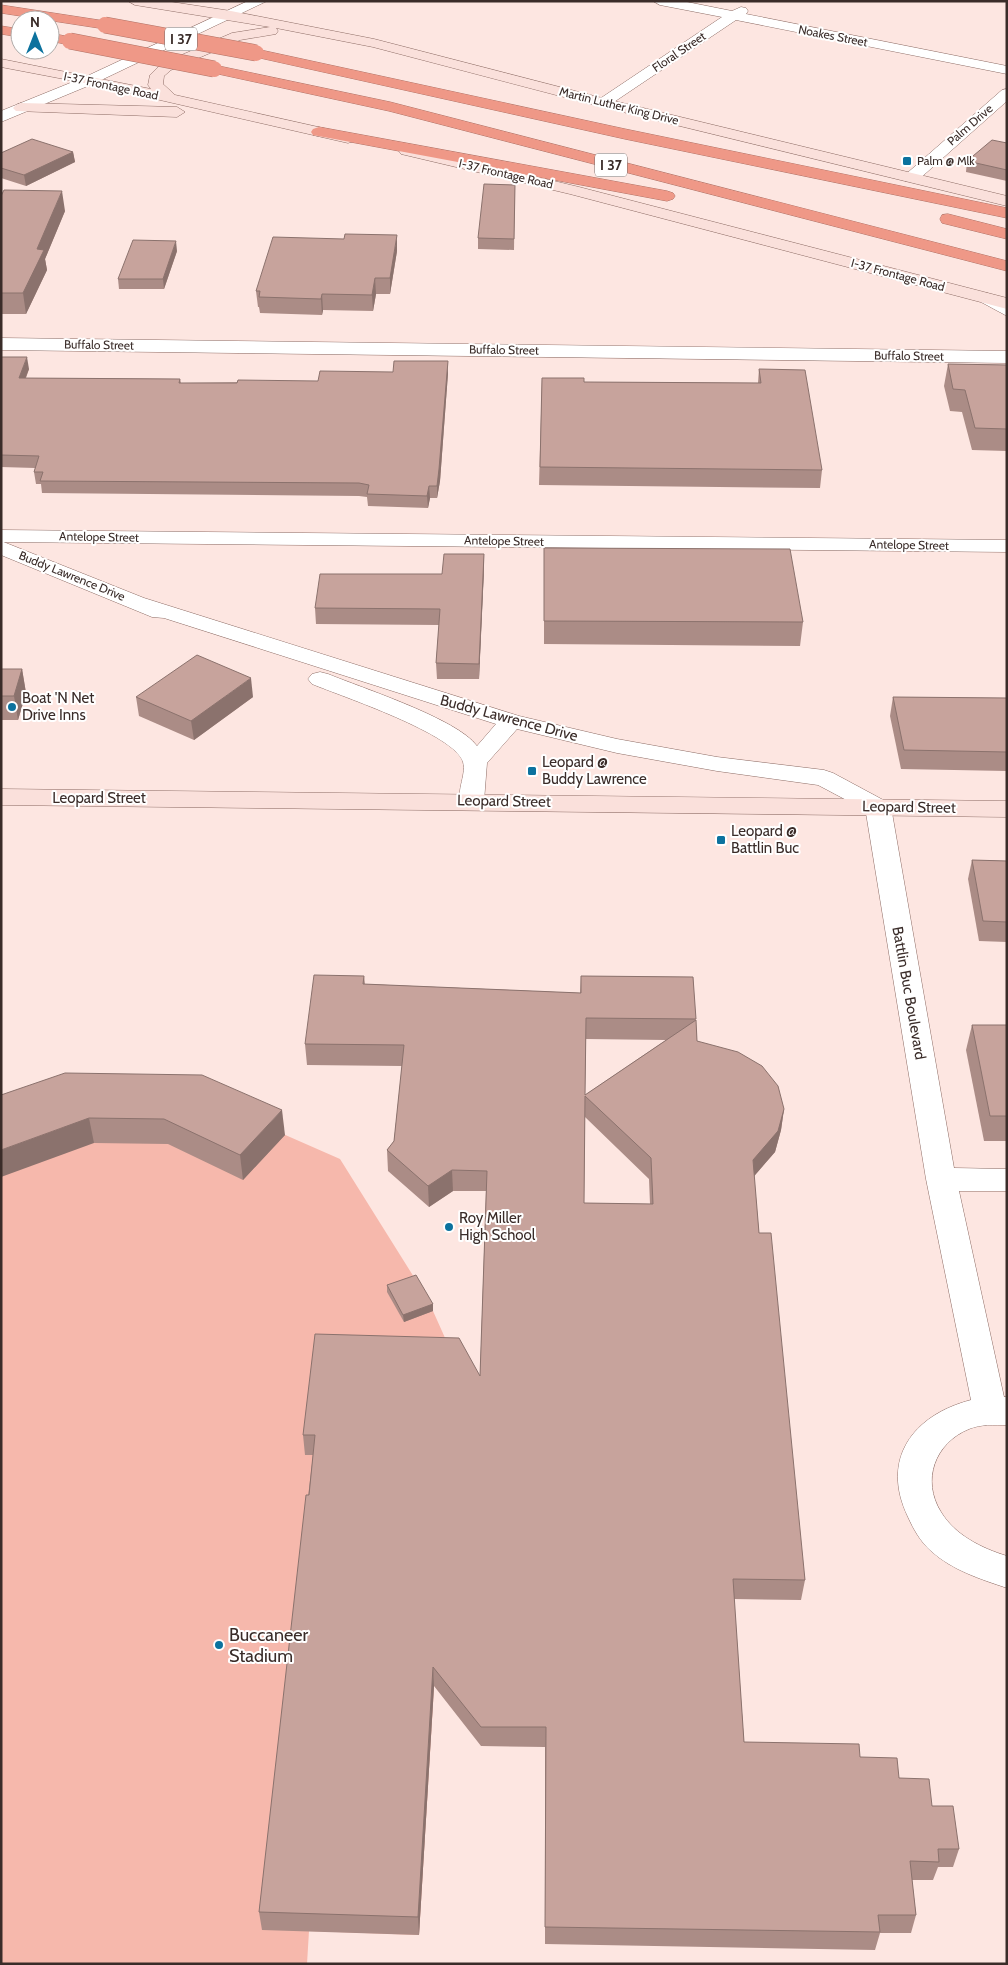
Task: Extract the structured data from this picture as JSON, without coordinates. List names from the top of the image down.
{
  "streets": {
    "highway": ["I 37"],
    "main road": ["I-37 Frontage Road", "Martin Luther King Drive", "Leopard Street"],
    "street": [
      "Noakes Street",
      "Floral Street",
      "Palm Drive",
      "Buffalo Street",
      "Antelope Street",
      "Buddy Lawrence Drive",
      "Battlin Buc Boulevard"
    ]
  },
  "crossings": [
    ["Noakes Street", "Floral Street"],
    ["Floral Street", "Martin Luther King Drive"],
    ["Martin Luther King Drive", "Palm Drive"],
    ["Buddy Lawrence Drive", "Leopard Street"],
    ["Buddy Lawrence Drive", "Battlin Buc Boulevard"],
    ["Leopard Street", "Battlin Buc Boulevard"]
  ],
  "places": {
    "transit": ["Palm @ Mlk", "Leopard @ Buddy Lawrence", "Leopard @ Battlin Buc"],
    "other": ["Boat 'N Net Drive Inns", "Roy Miller High School", "Buccaneer Stadium"]
  },
  "north": "top"
}
